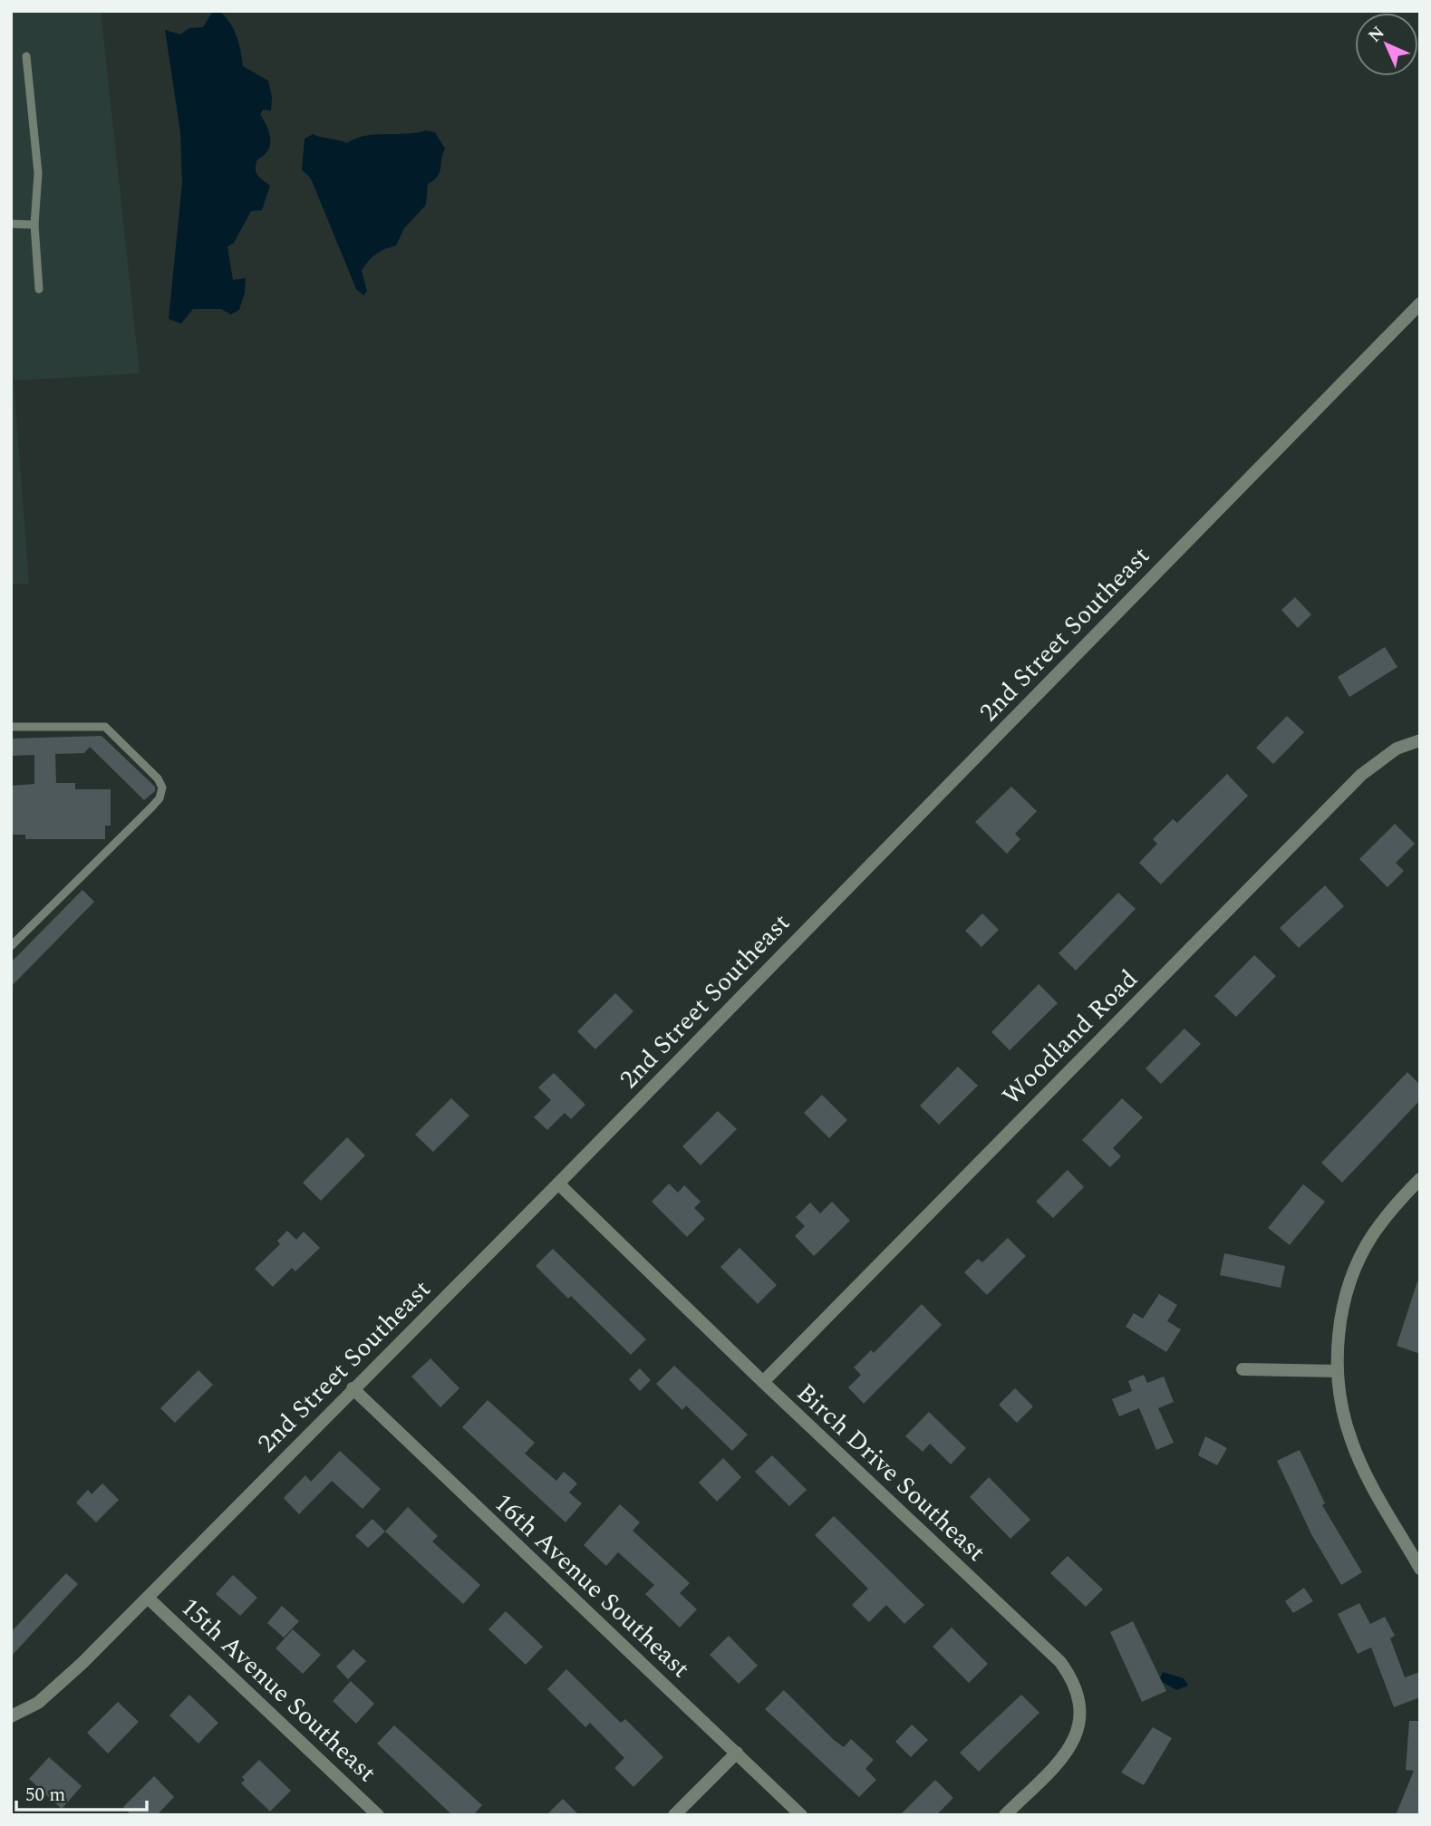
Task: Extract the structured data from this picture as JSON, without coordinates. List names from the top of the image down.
{
  "streets": {
    "street": [
      "2nd Street Southeast",
      "Woodland Road",
      "Birch Drive Southeast",
      "16th Avenue Southeast",
      "15th Avenue Southeast"
    ]
  },
  "crossings": [
    ["2nd Street Southeast", "Birch Drive Southeast"],
    ["2nd Street Southeast", "16th Avenue Southeast"],
    ["2nd Street Southeast", "15th Avenue Southeast"],
    ["Woodland Road", "Birch Drive Southeast"]
  ],
  "scale_bar": "50 m",
  "north": "top left"
}
